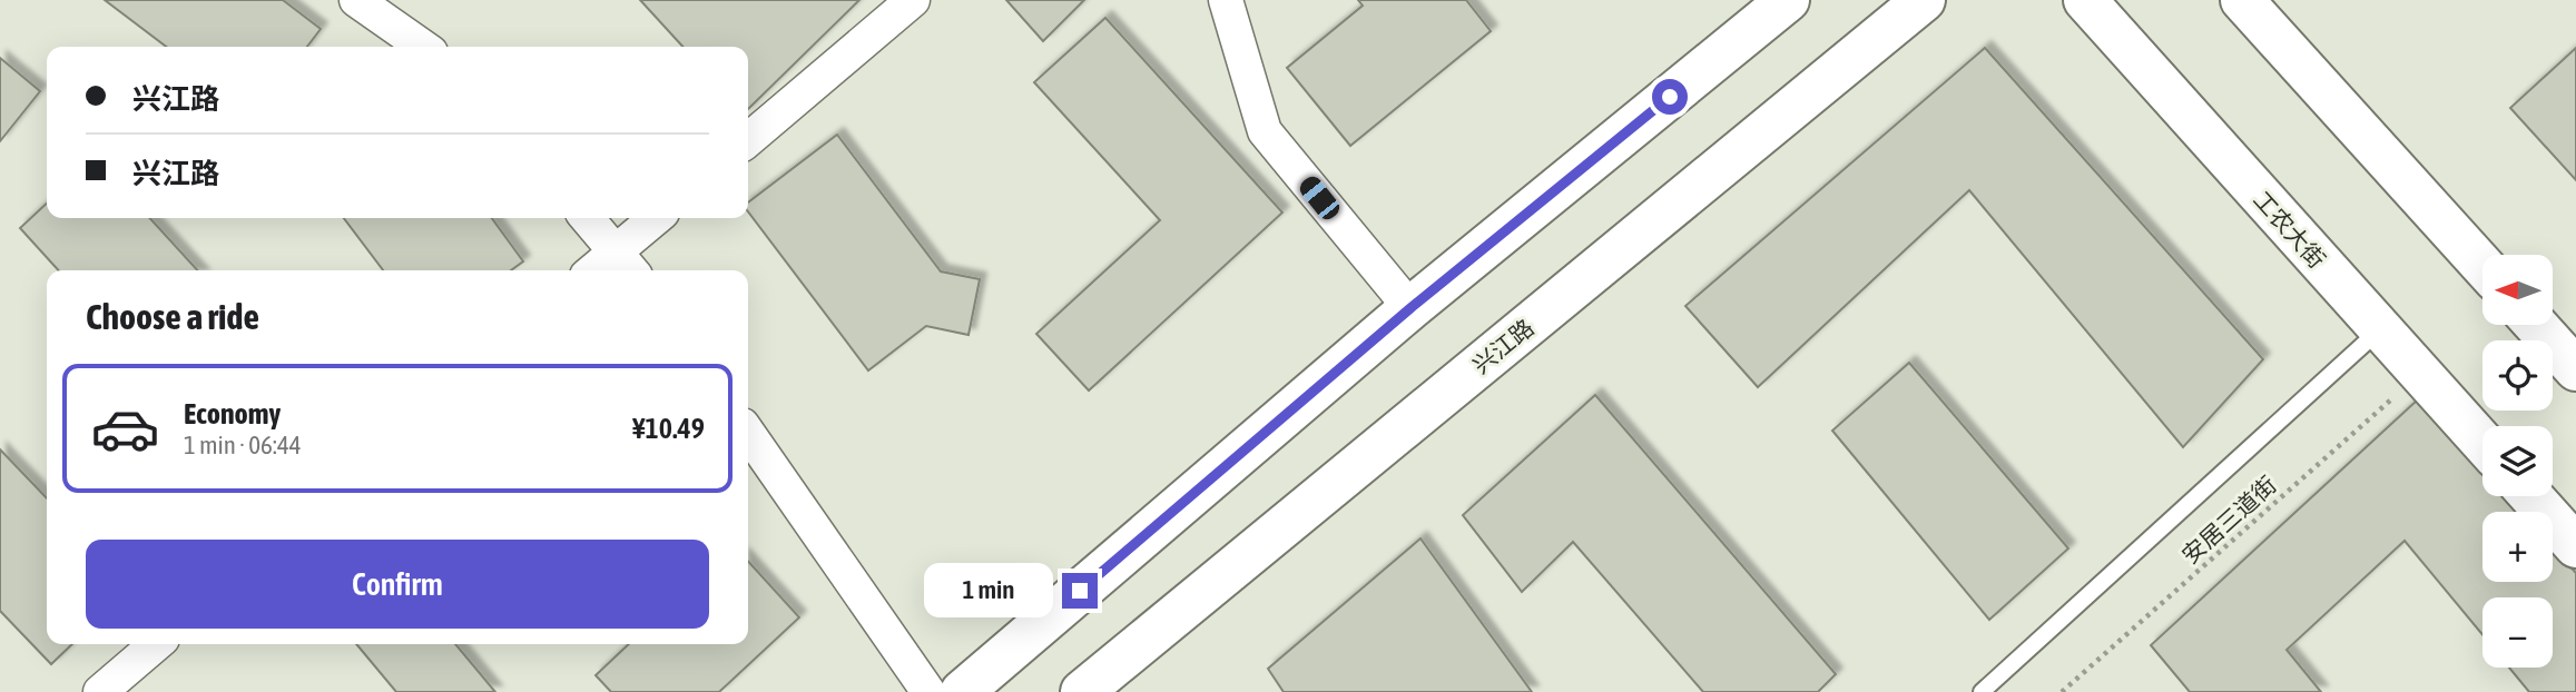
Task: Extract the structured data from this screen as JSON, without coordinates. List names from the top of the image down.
{
  "streets": {
    "main road": ["工农大街", "兴江路"],
    "path": ["安居三道街"]
  },
  "crossings": [
    ["工农大街", "安居三道街"]
  ],
  "north": "left",
  "page": {
    "banner": ["兴江路", "兴江路"],
    "map_buttons": ["+", "−"],
    "heading": "Choose a ride",
    "list": [
      {
        "name": "Economy",
        "note": "1 min · 06:44",
        "value": "¥10.49"
      }
    ],
    "buttons": "Confirm",
    "bubble": "1 min"
  }
}
